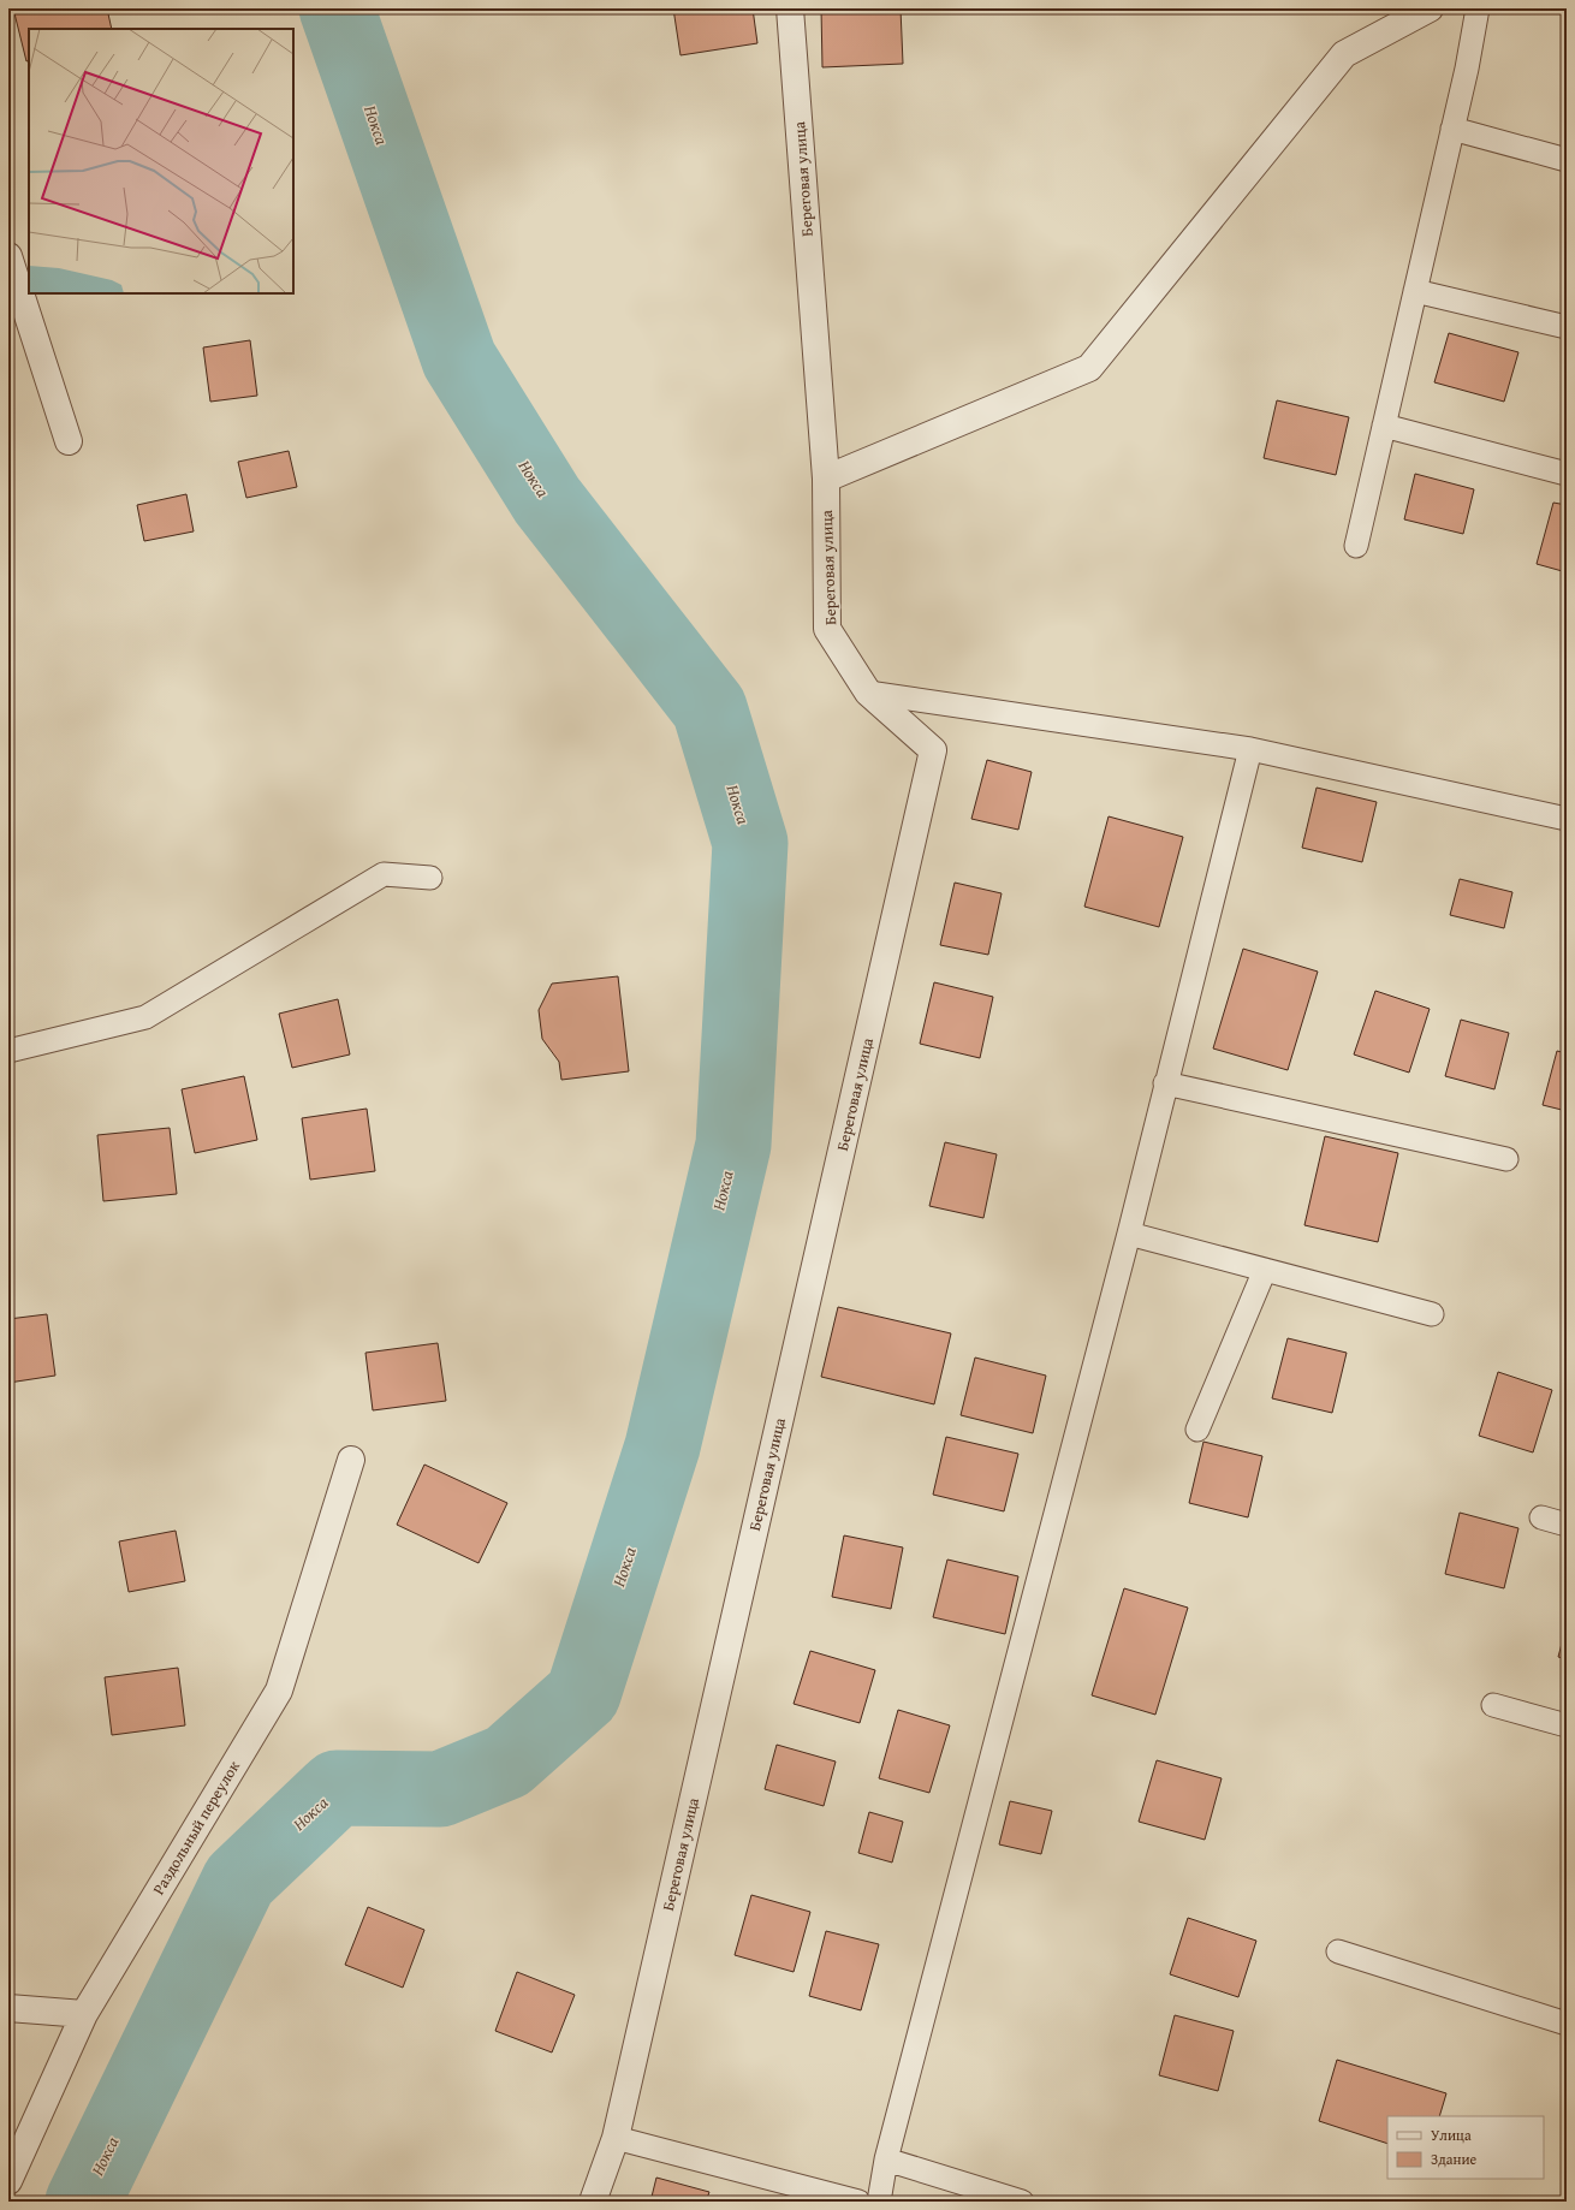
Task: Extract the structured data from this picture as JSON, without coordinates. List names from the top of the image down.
{
  "streets": {
    "street": ["Береговая улица", "Раздольный переулок"]
  },
  "water": ["Нокса"],
  "legend": ["Улица", "Здание"]
}
